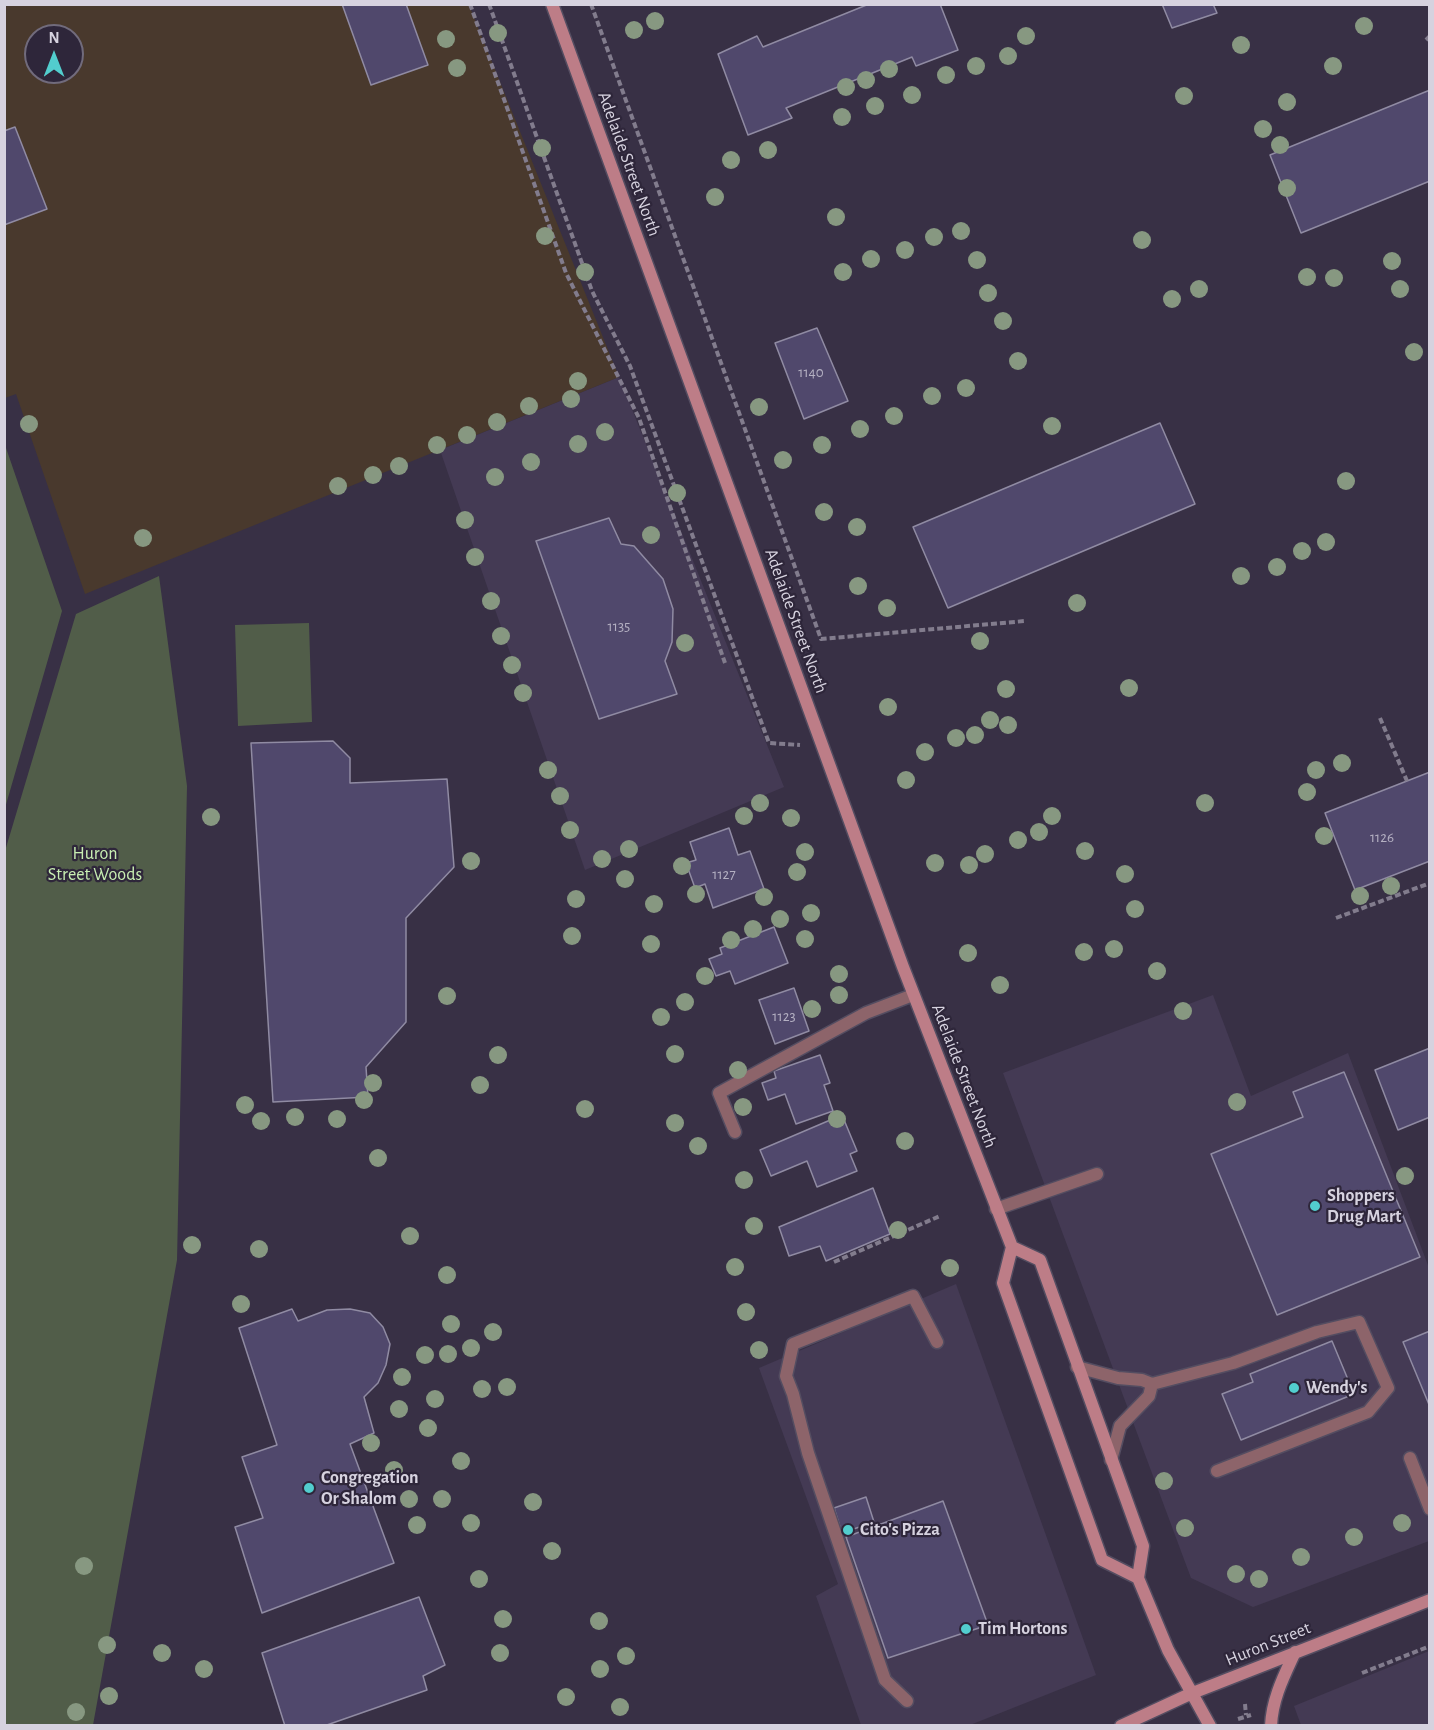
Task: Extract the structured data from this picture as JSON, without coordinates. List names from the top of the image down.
{
  "streets": {
    "main road": ["Adelaide Street North", "Huron Street"]
  },
  "parks": ["Huron Street Woods"],
  "places": [
    "Shoppers Drug Mart",
    "Wendy's",
    "Congregation Or Shalom",
    "Cito's Pizza",
    "Tim Hortons"
  ],
  "house_numbers": [
    "1140",
    "1135",
    "1126",
    "1127",
    "1123"
  ],
  "north": "top"
}
